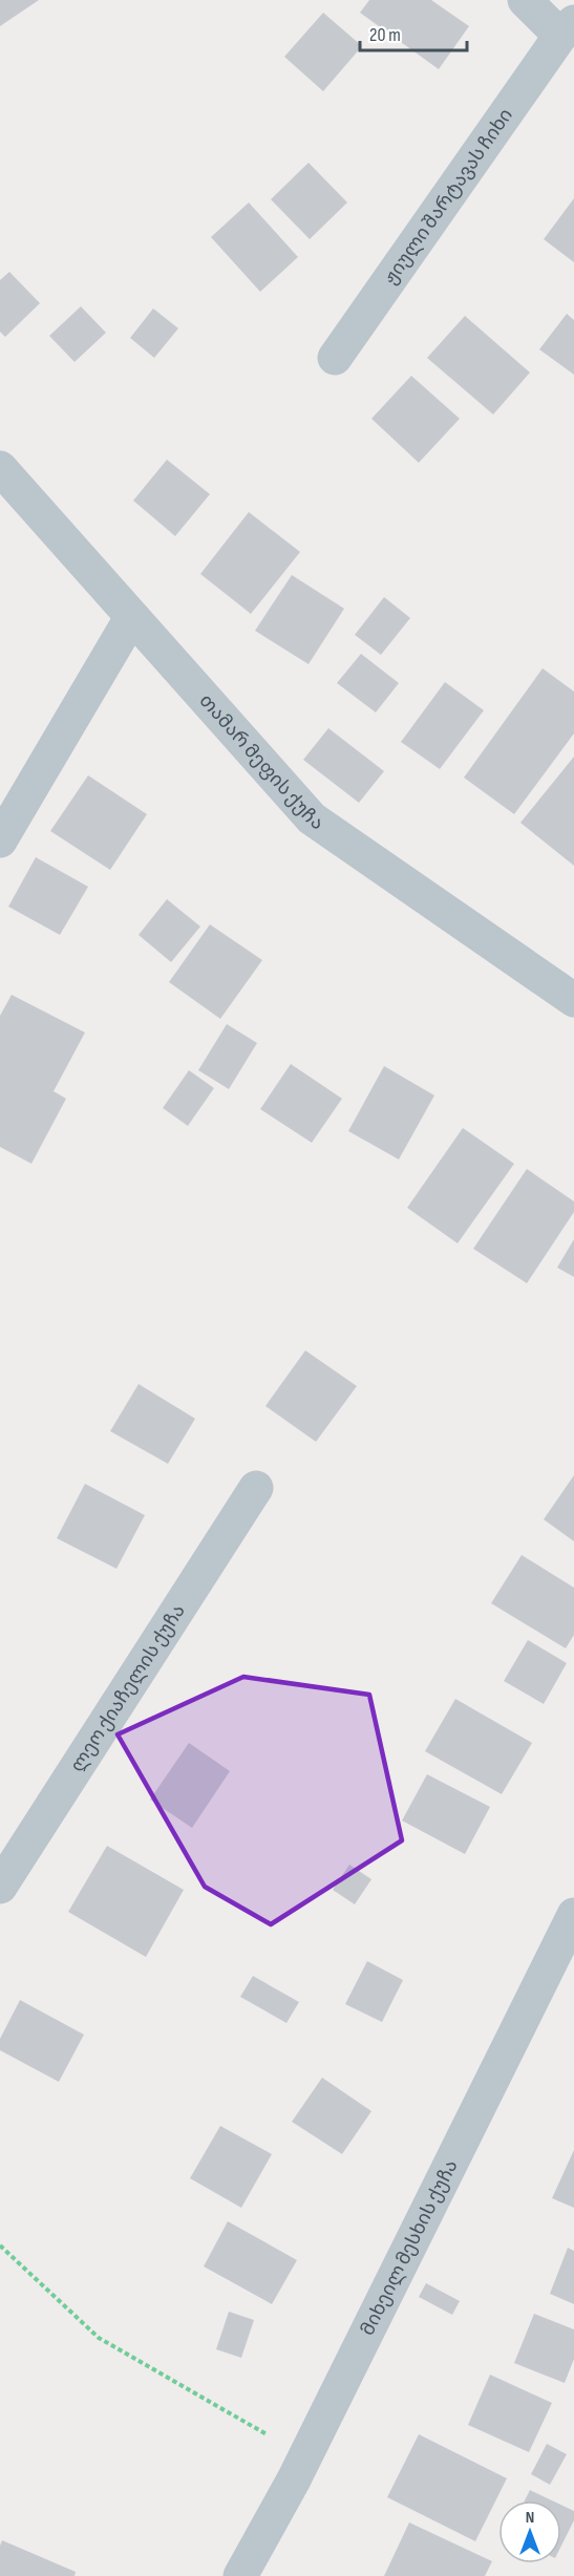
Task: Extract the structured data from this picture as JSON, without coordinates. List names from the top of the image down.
{
  "streets": {
    "street": [
      "ჟიული შარტავას ჩიხი",
      "თამარ მეფის ქუჩა",
      "ლეო ქიაჩელის ქუჩა",
      "მიხეილ მესხის ქუჩა"
    ]
  },
  "scale_bar": "20 m",
  "north": "top"
}
